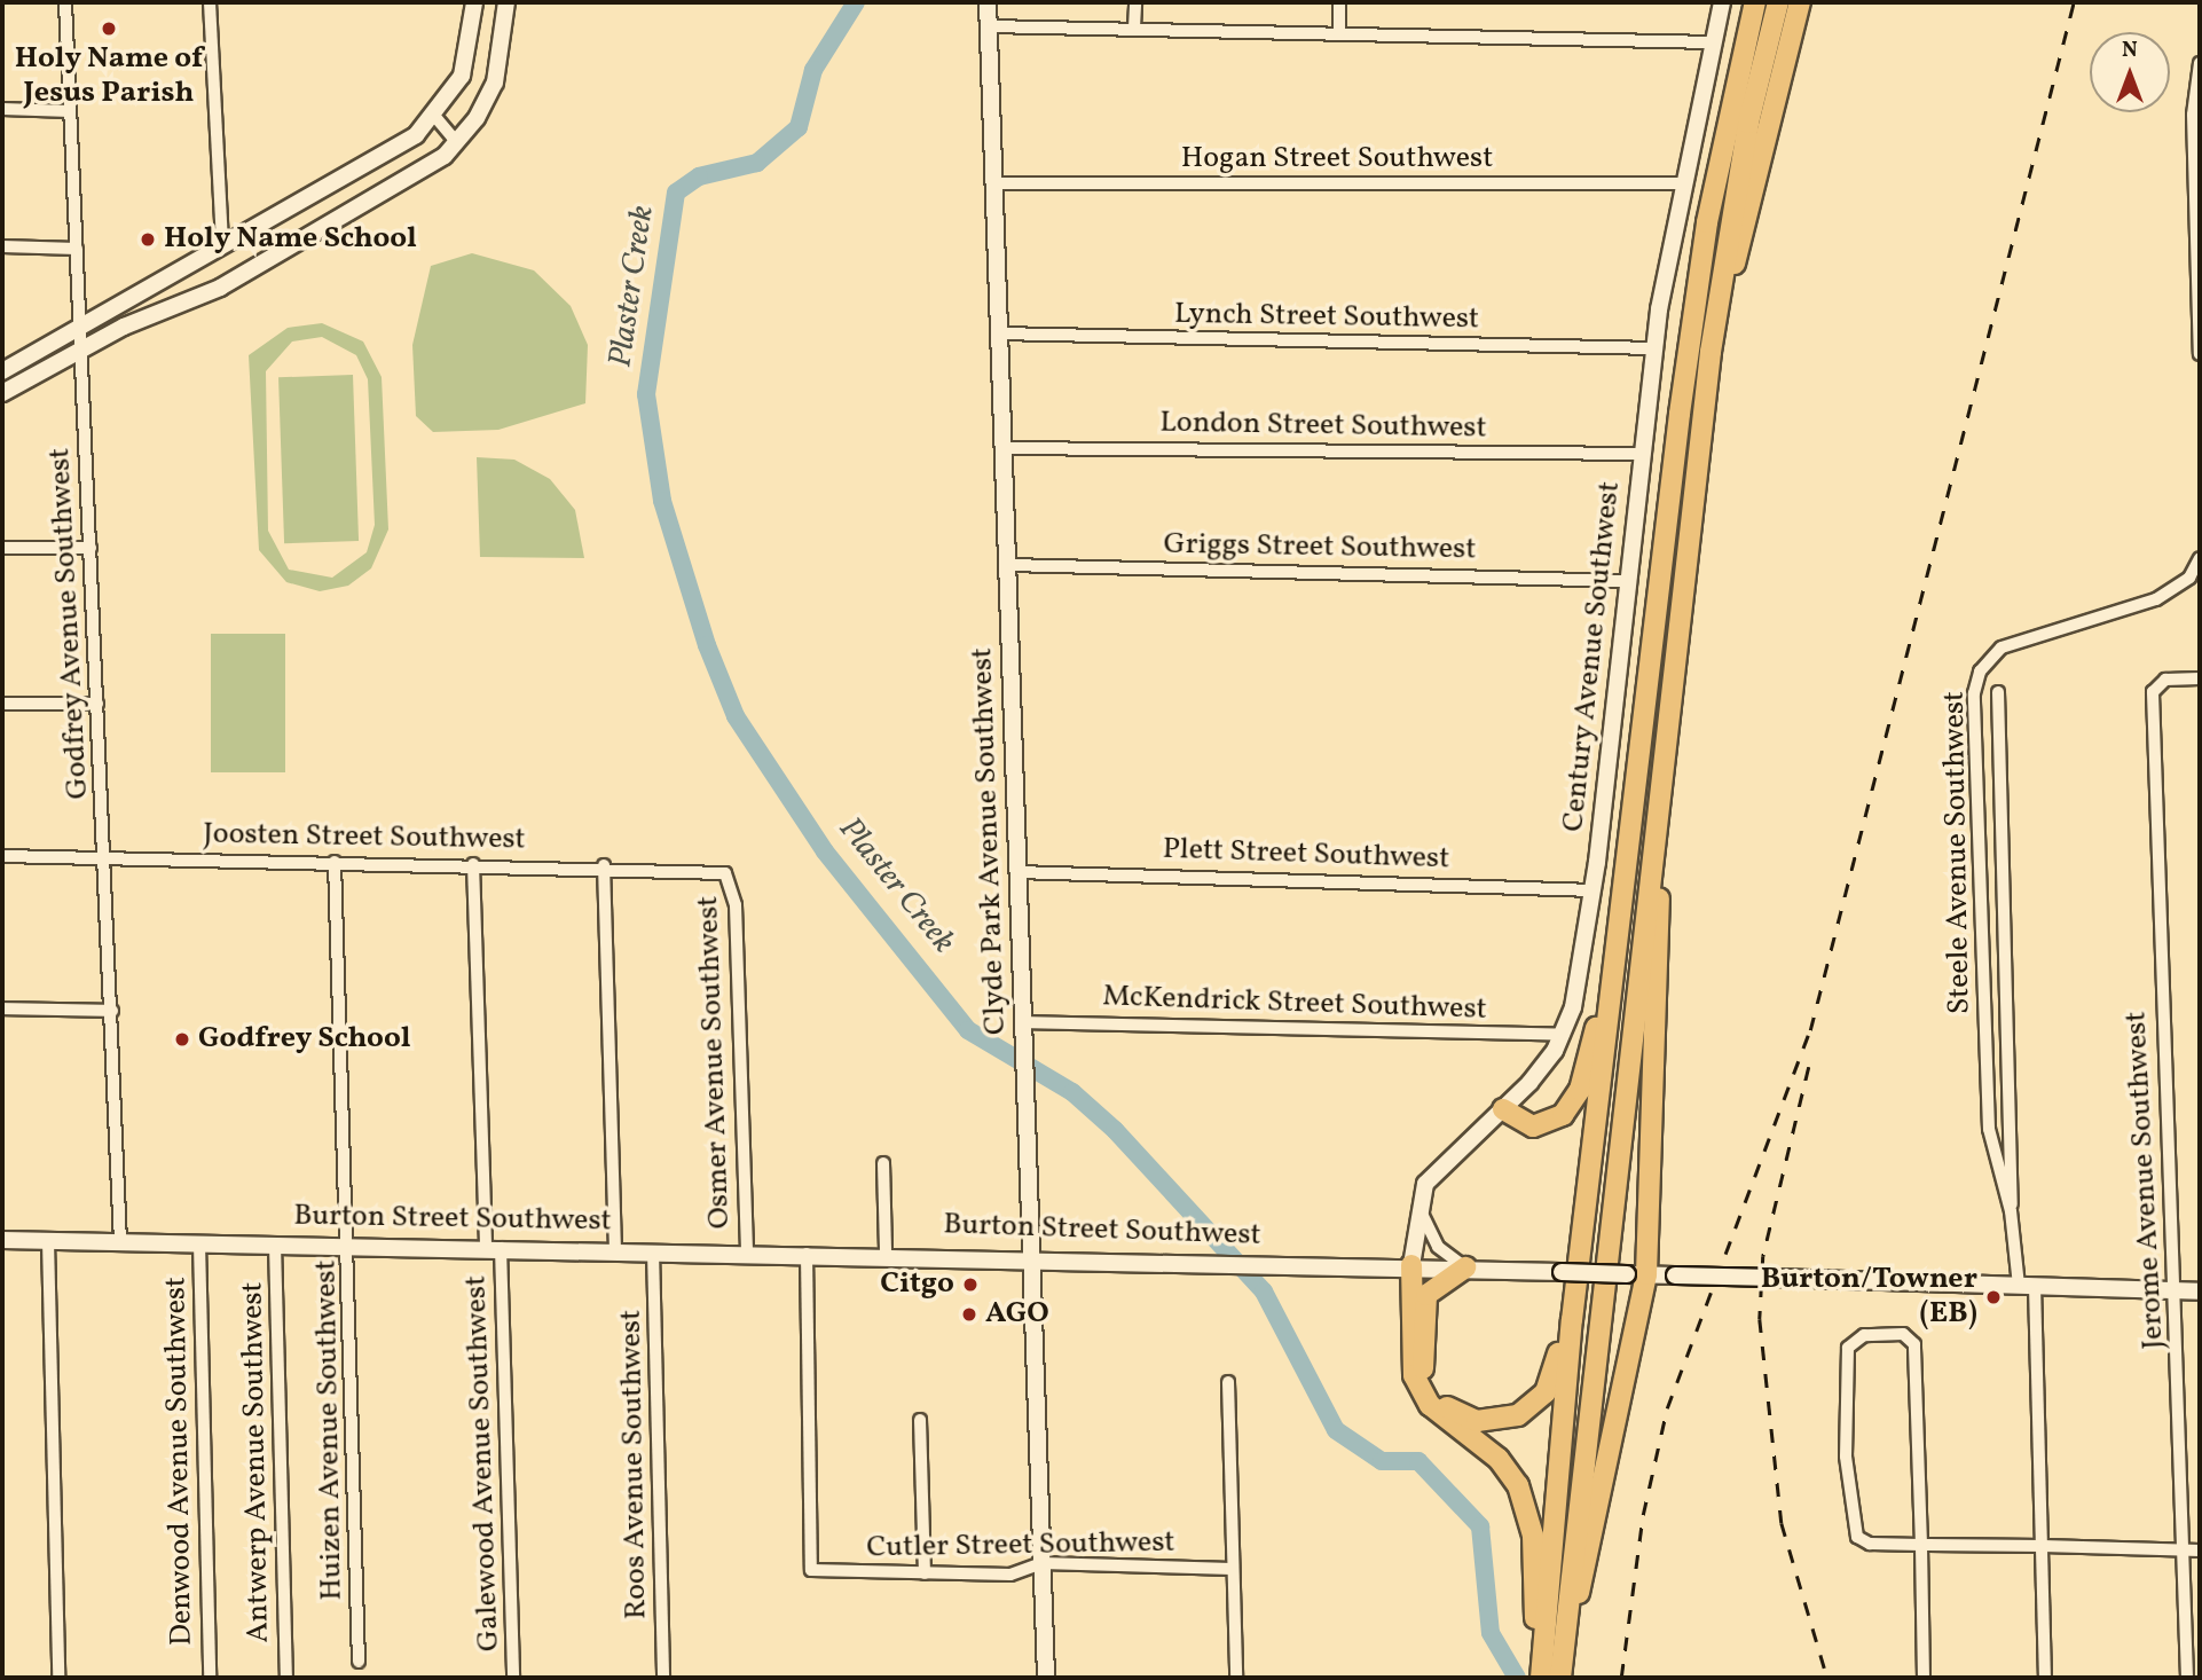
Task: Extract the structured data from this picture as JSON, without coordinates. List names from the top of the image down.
{
  "streets": {
    "main road": ["Century Avenue Southwest", "Clyde Park Avenue Southwest", "Burton Street Southwest"],
    "street": [
      "Hogan Street Southwest",
      "Lynch Street Southwest",
      "London Street Southwest",
      "Griggs Street Southwest",
      "Godfrey Avenue Southwest",
      "Joosten Street Southwest",
      "Steele Avenue Southwest",
      "Plett Street Southwest",
      "McKendrick Street Southwest",
      "Osmer Avenue Southwest",
      "Jerome Avenue Southwest",
      "Huizen Avenue Southwest",
      "Denwood Avenue Southwest",
      "Antwerp Avenue Southwest",
      "Galewood Avenue Southwest",
      "Roos Avenue Southwest",
      "Cutler Street Southwest"
    ]
  },
  "crossings": [
    ["Hogan Street Southwest", "Century Avenue Southwest"],
    ["Hogan Street Southwest", "Clyde Park Avenue Southwest"],
    ["Lynch Street Southwest", "Century Avenue Southwest"],
    ["Lynch Street Southwest", "Clyde Park Avenue Southwest"],
    ["London Street Southwest", "Century Avenue Southwest"],
    ["London Street Southwest", "Clyde Park Avenue Southwest"],
    ["Griggs Street Southwest", "Century Avenue Southwest"],
    ["Griggs Street Southwest", "Clyde Park Avenue Southwest"],
    ["Godfrey Avenue Southwest", "Joosten Street Southwest"],
    ["Godfrey Avenue Southwest", "Burton Street Southwest"],
    ["Century Avenue Southwest", "Plett Street Southwest"],
    ["Century Avenue Southwest", "McKendrick Street Southwest"],
    ["Century Avenue Southwest", "Burton Street Southwest"],
    ["Joosten Street Southwest", "Osmer Avenue Southwest"],
    ["Joosten Street Southwest", "Huizen Avenue Southwest"],
    ["Joosten Street Southwest", "Galewood Avenue Southwest"],
    ["Clyde Park Avenue Southwest", "Plett Street Southwest"],
    ["Clyde Park Avenue Southwest", "McKendrick Street Southwest"],
    ["Clyde Park Avenue Southwest", "Burton Street Southwest"],
    ["Clyde Park Avenue Southwest", "Cutler Street Southwest"],
    ["Steele Avenue Southwest", "Burton Street Southwest"],
    ["Osmer Avenue Southwest", "Burton Street Southwest"],
    ["Jerome Avenue Southwest", "Burton Street Southwest"],
    ["Burton Street Southwest", "Huizen Avenue Southwest"],
    ["Burton Street Southwest", "Denwood Avenue Southwest"],
    ["Burton Street Southwest", "Antwerp Avenue Southwest"],
    ["Burton Street Southwest", "Galewood Avenue Southwest"],
    ["Burton Street Southwest", "Roos Avenue Southwest"],
    ["Burton Street Southwest", "Cutler Street Southwest"]
  ],
  "water": ["Plaster Creek"],
  "places": [
    "Holy Name of Jesus Parish",
    "Holy Name School",
    "Godfrey School",
    "Citgo",
    "Burton/Towner (EB)",
    "AGO"
  ],
  "north": "top"
}
